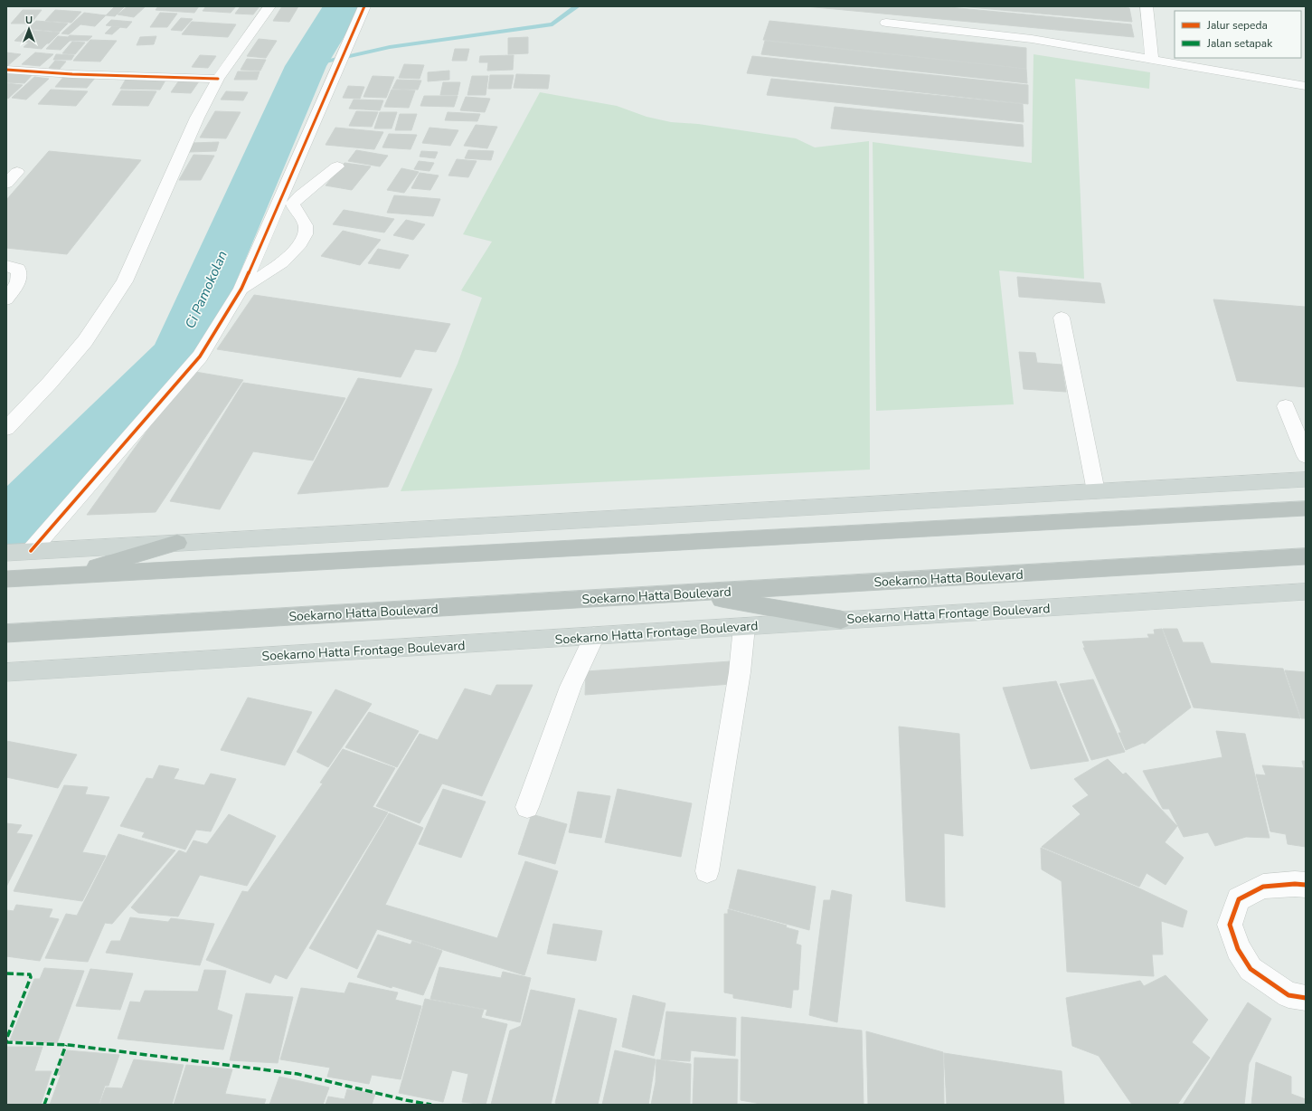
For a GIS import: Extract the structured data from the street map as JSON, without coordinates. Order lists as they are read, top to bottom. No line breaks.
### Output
{"streets":{"highway":["Soekarno Hatta Boulevard"],"main road":["Soekarno Hatta Frontage Boulevard"]},"water":["Ci Pamokolan"],"legend":["Jalur sepeda","Jalan setapak"],"north":"top"}
